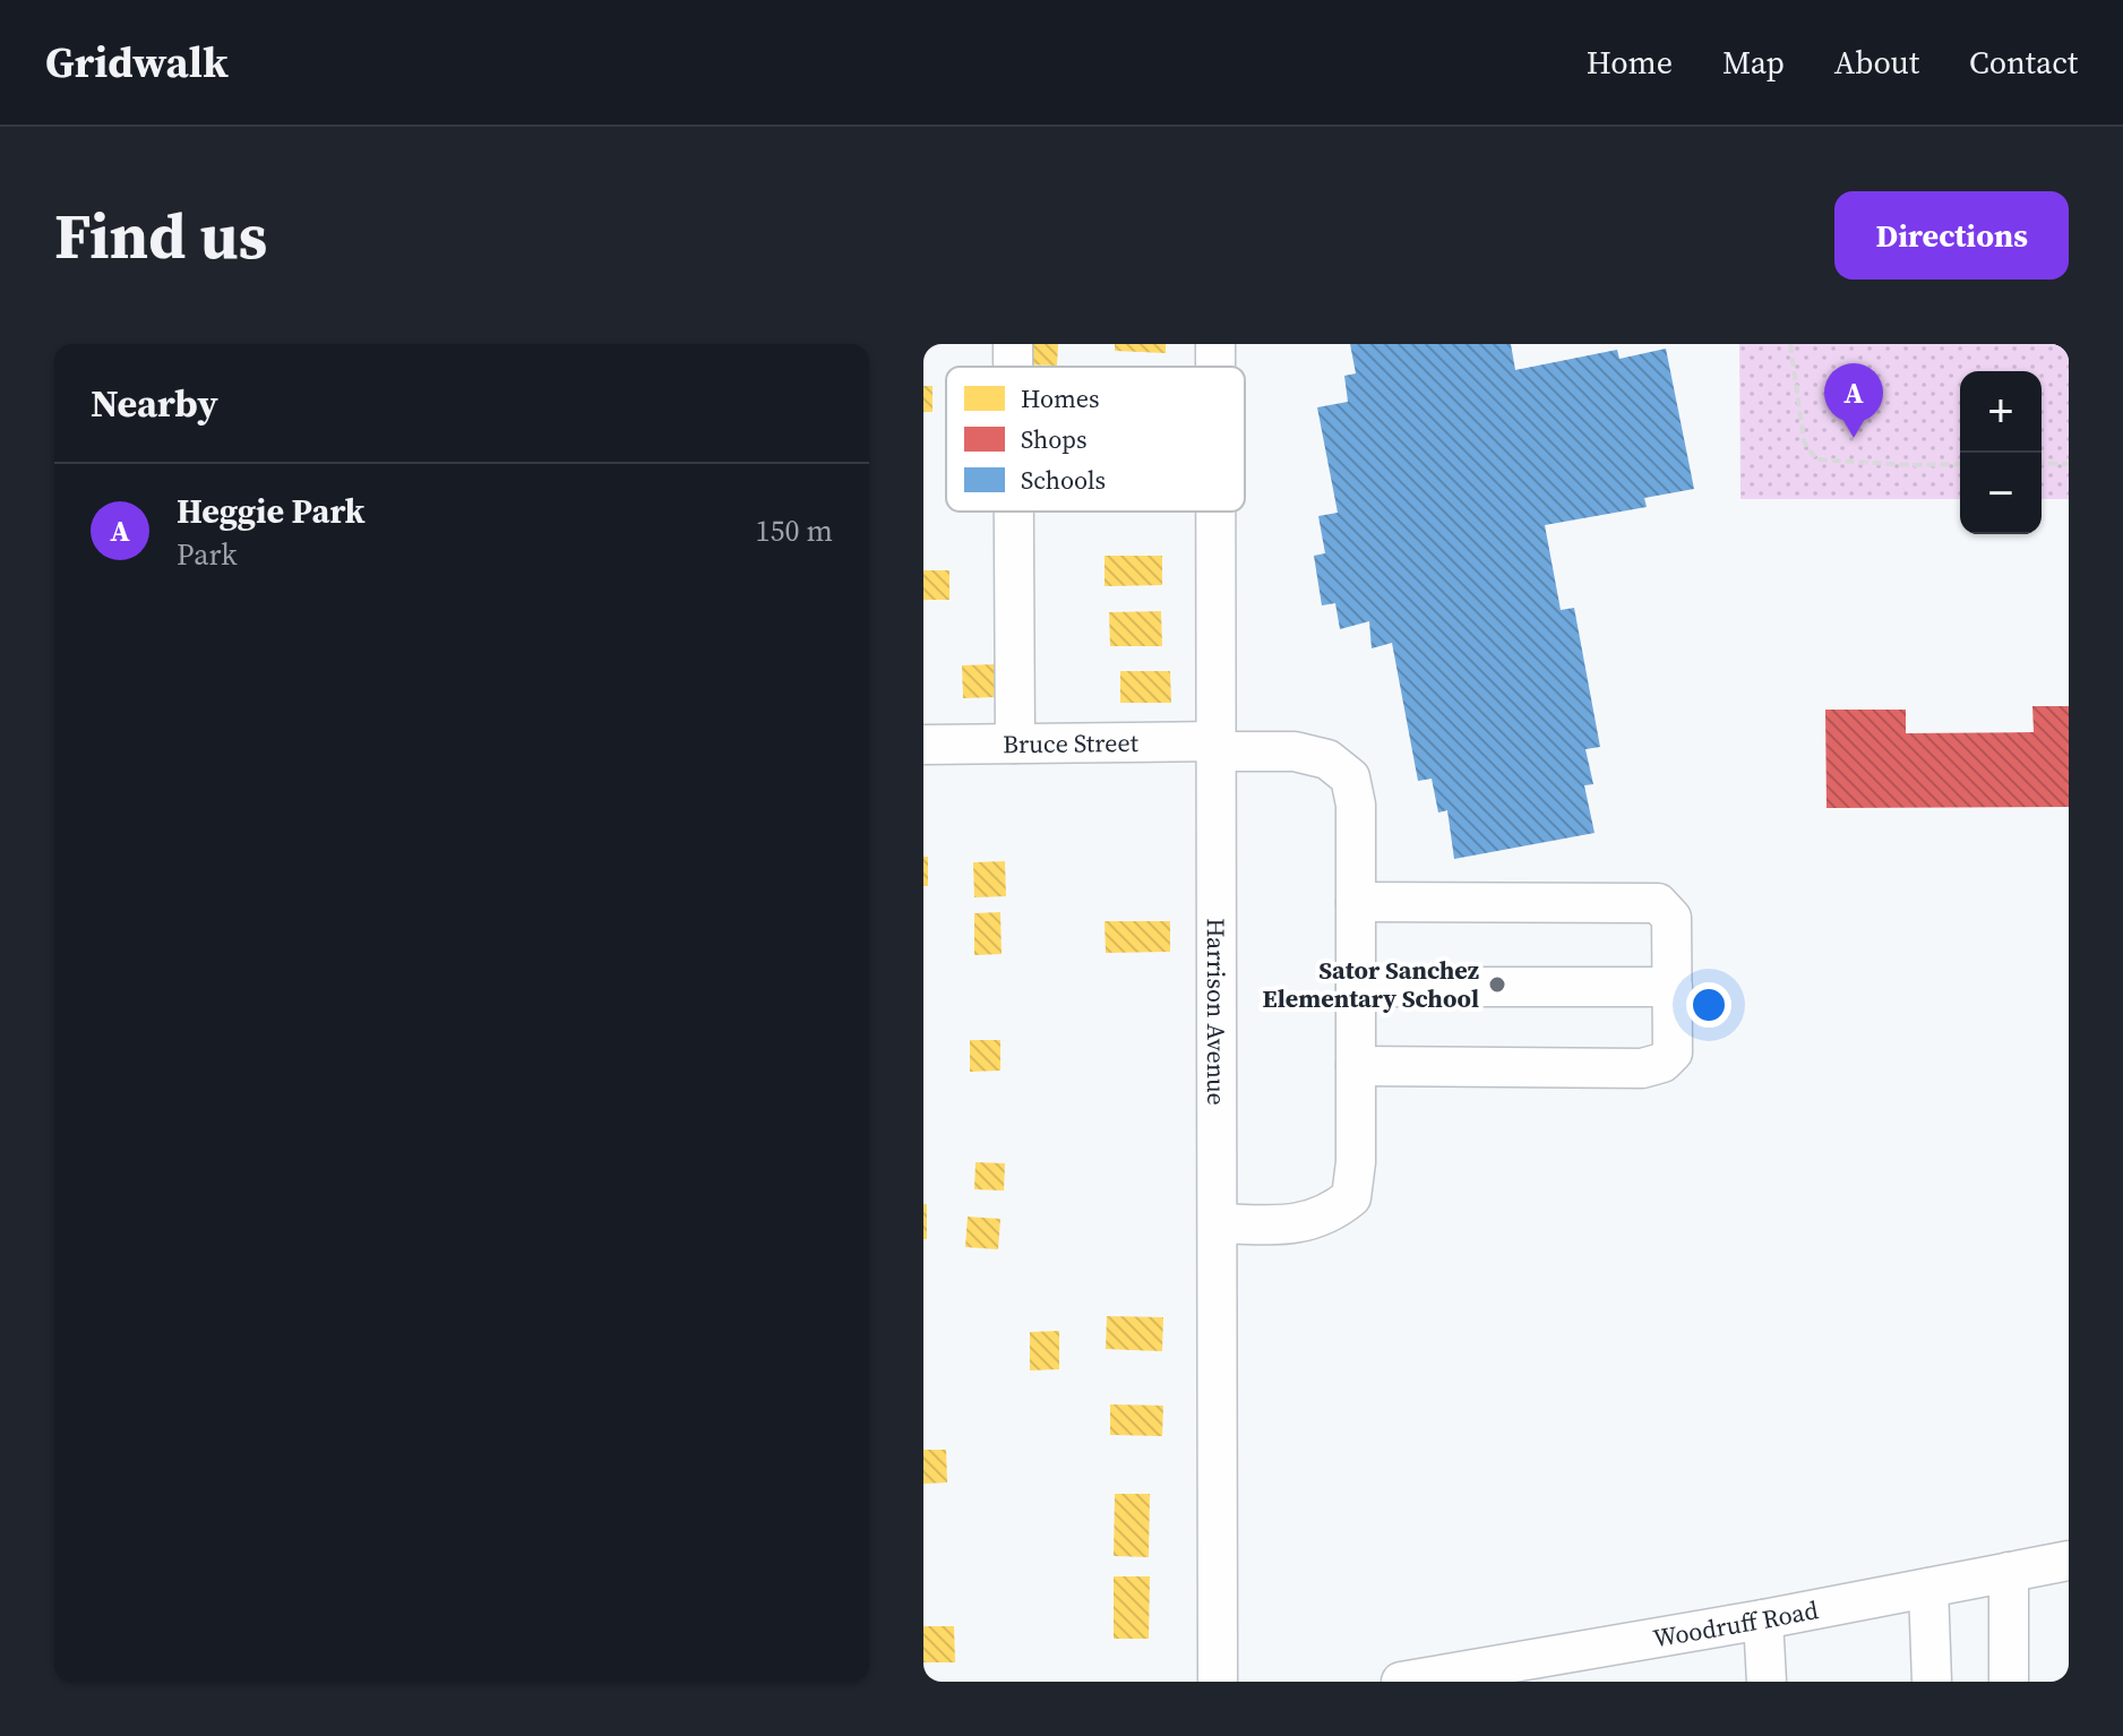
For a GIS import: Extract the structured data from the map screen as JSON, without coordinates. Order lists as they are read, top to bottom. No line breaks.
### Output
{"streets":{"street":["Bruce Street","Harrison Avenue","Woodruff Road"]},"crossings":[["Bruce Street","Harrison Avenue"]],"places":["Sator Sanchez Elementary School"],"legend":["Homes","Shops","Schools"],"page":{"header":"Gridwalk","nav":["Home","Map","About","Contact"],"buttons":"Directions","title":"Find us","heading":"Nearby","pins":"A","map_buttons":["+","−"],"list":[{"mark":"A","name":"Heggie Park","note":"Park","value":"150 m"}]}}
